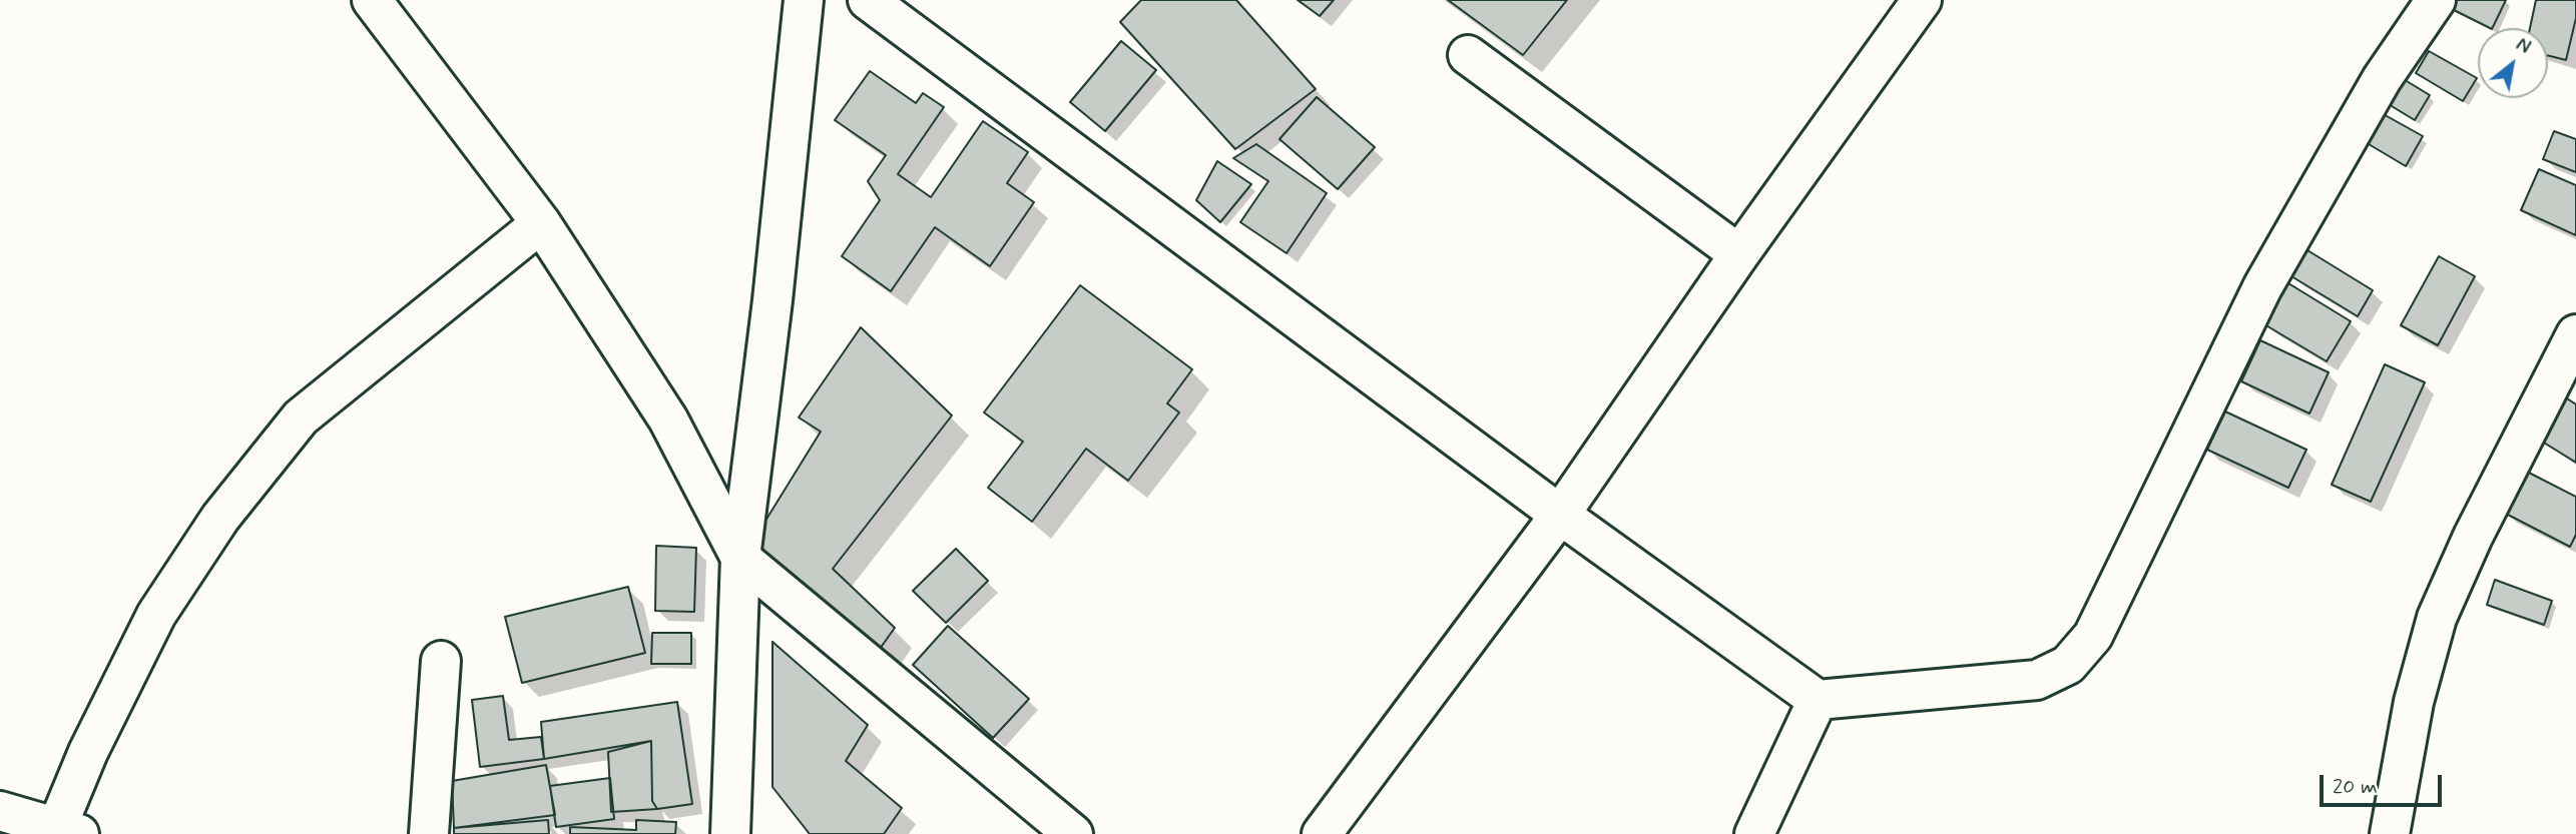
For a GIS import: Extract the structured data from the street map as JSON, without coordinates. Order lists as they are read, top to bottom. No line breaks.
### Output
{"scale_bar":"20 m","north":"top right"}
